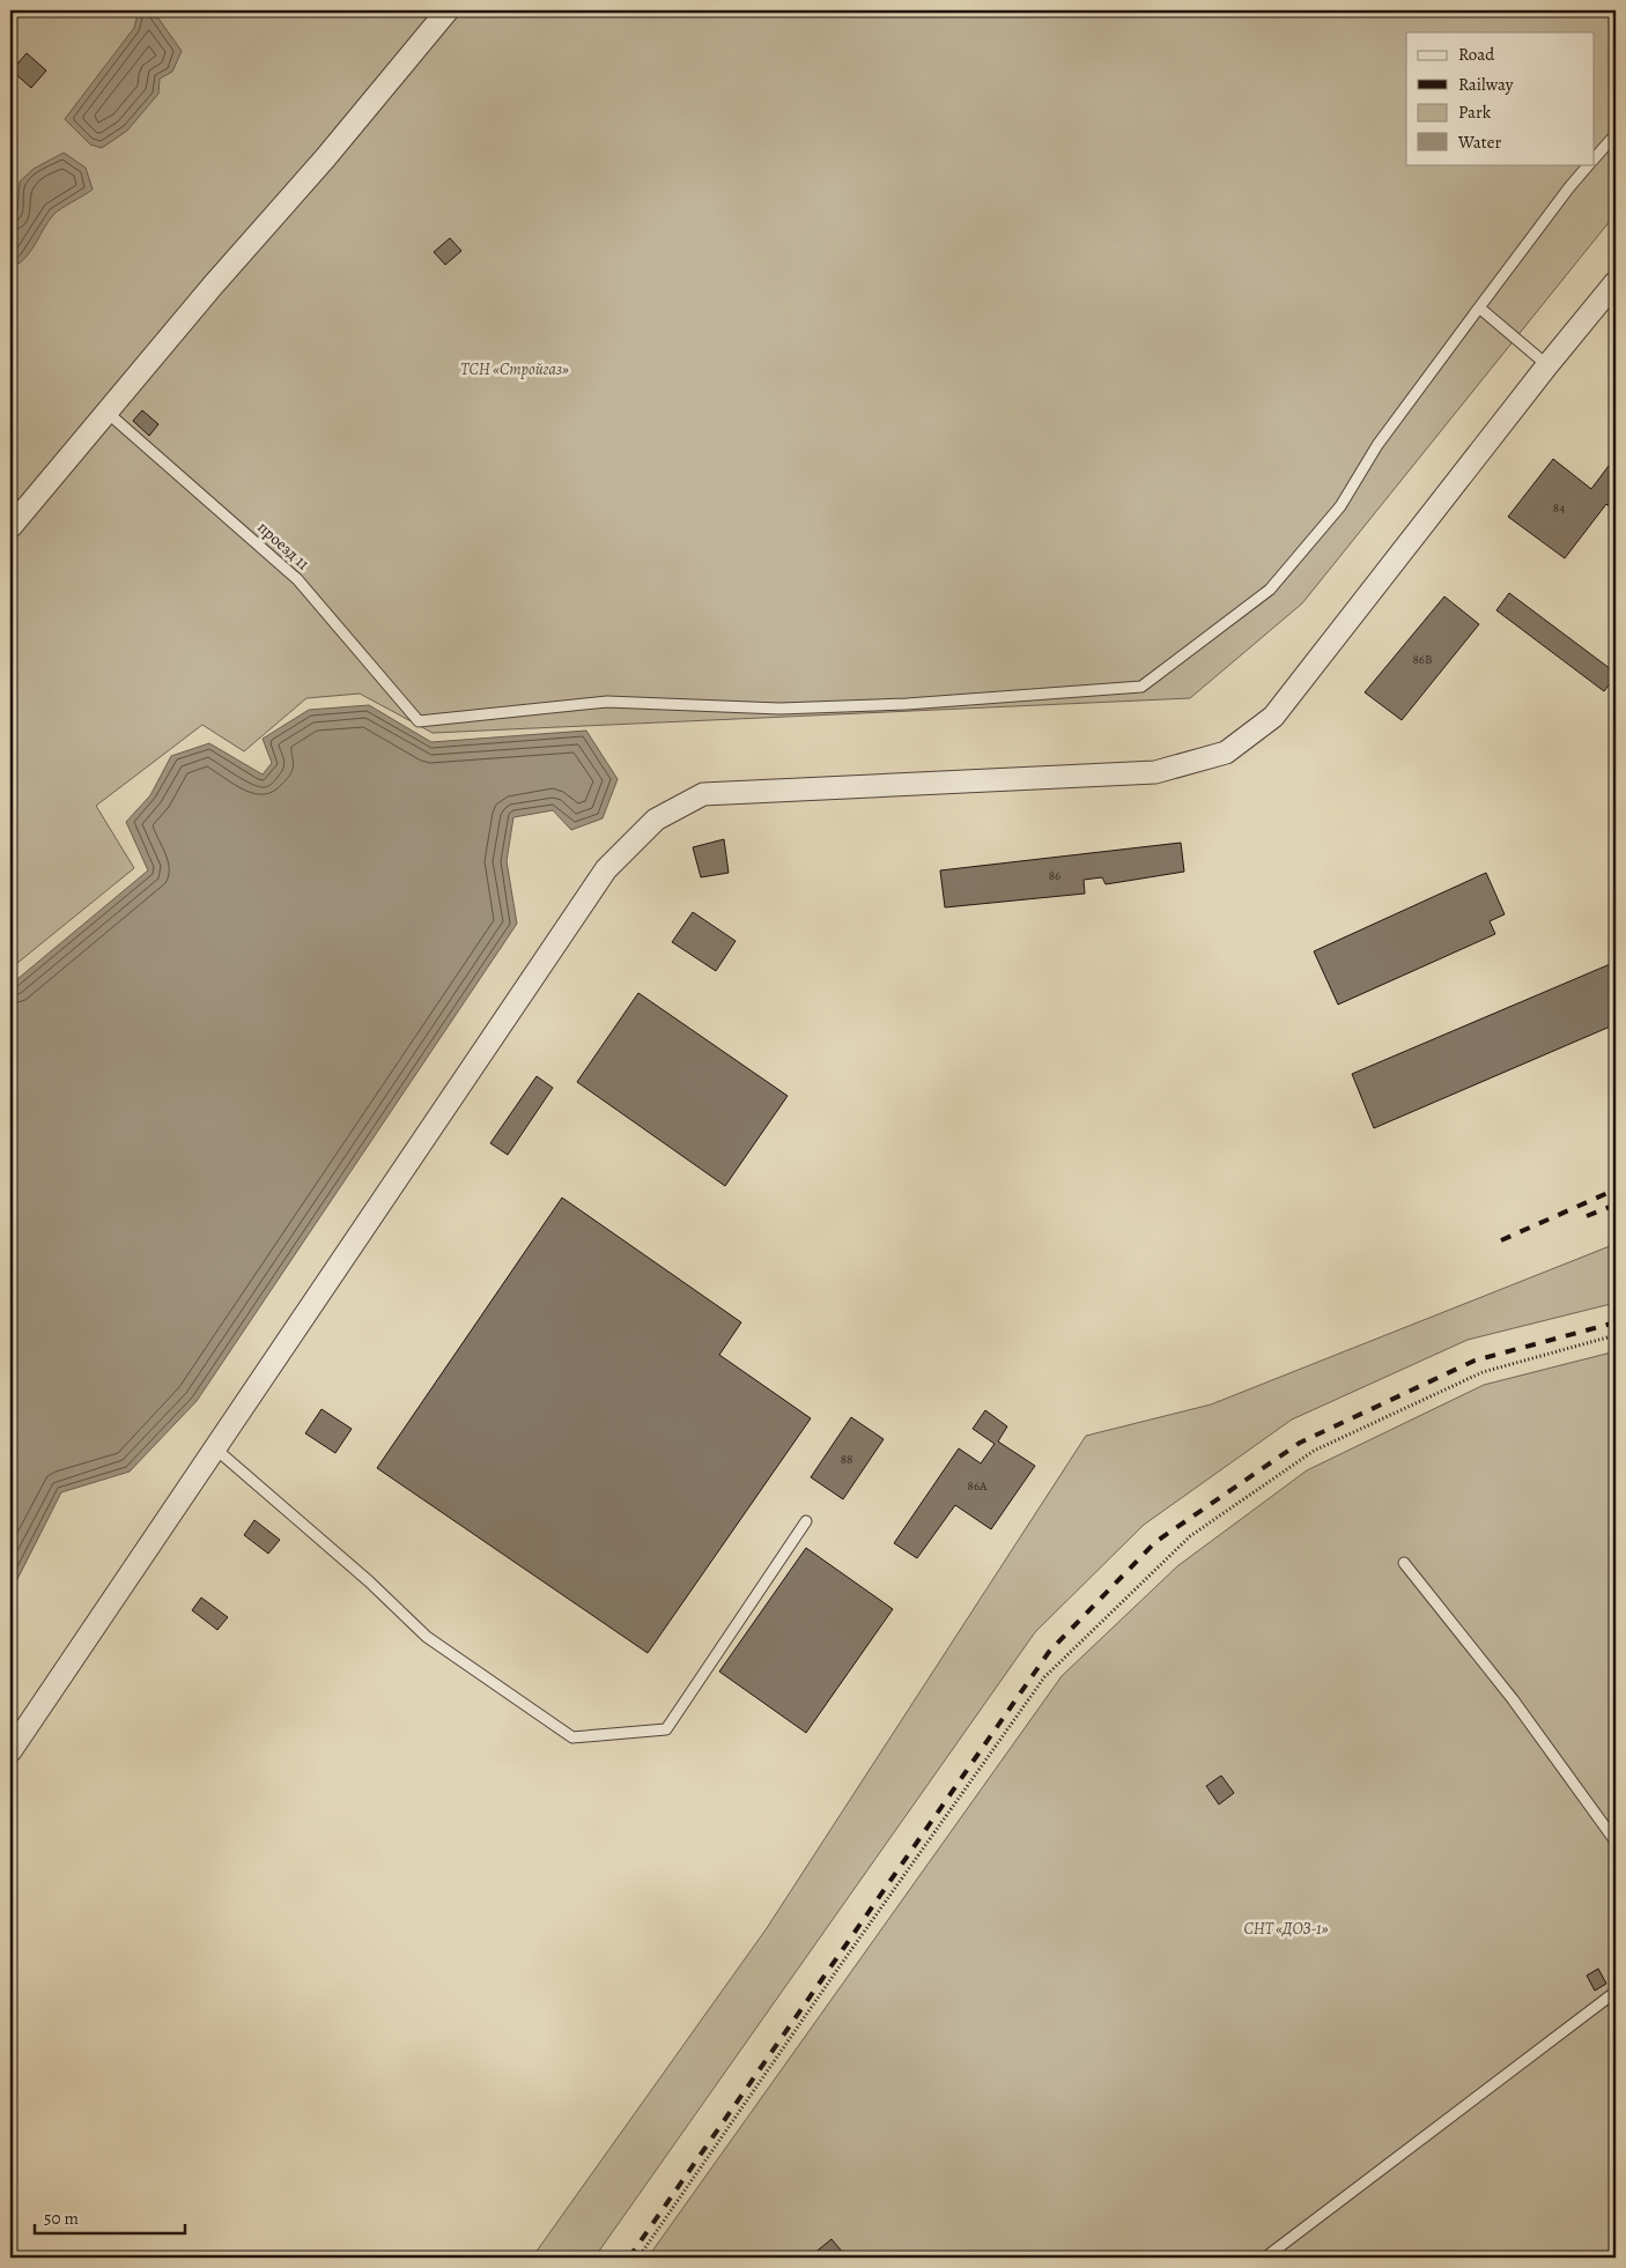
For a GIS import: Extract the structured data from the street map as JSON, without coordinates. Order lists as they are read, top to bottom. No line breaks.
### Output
{"streets":{"lane":["проезд 11"]},"parks":["ТСН «Стройгаз»","СНТ «ДОЗ-1»"],"house_numbers":["84","86В","86","88","86А"],"legend":["Road","Railway","Park","Water"],"scale_bar":"50 m"}
